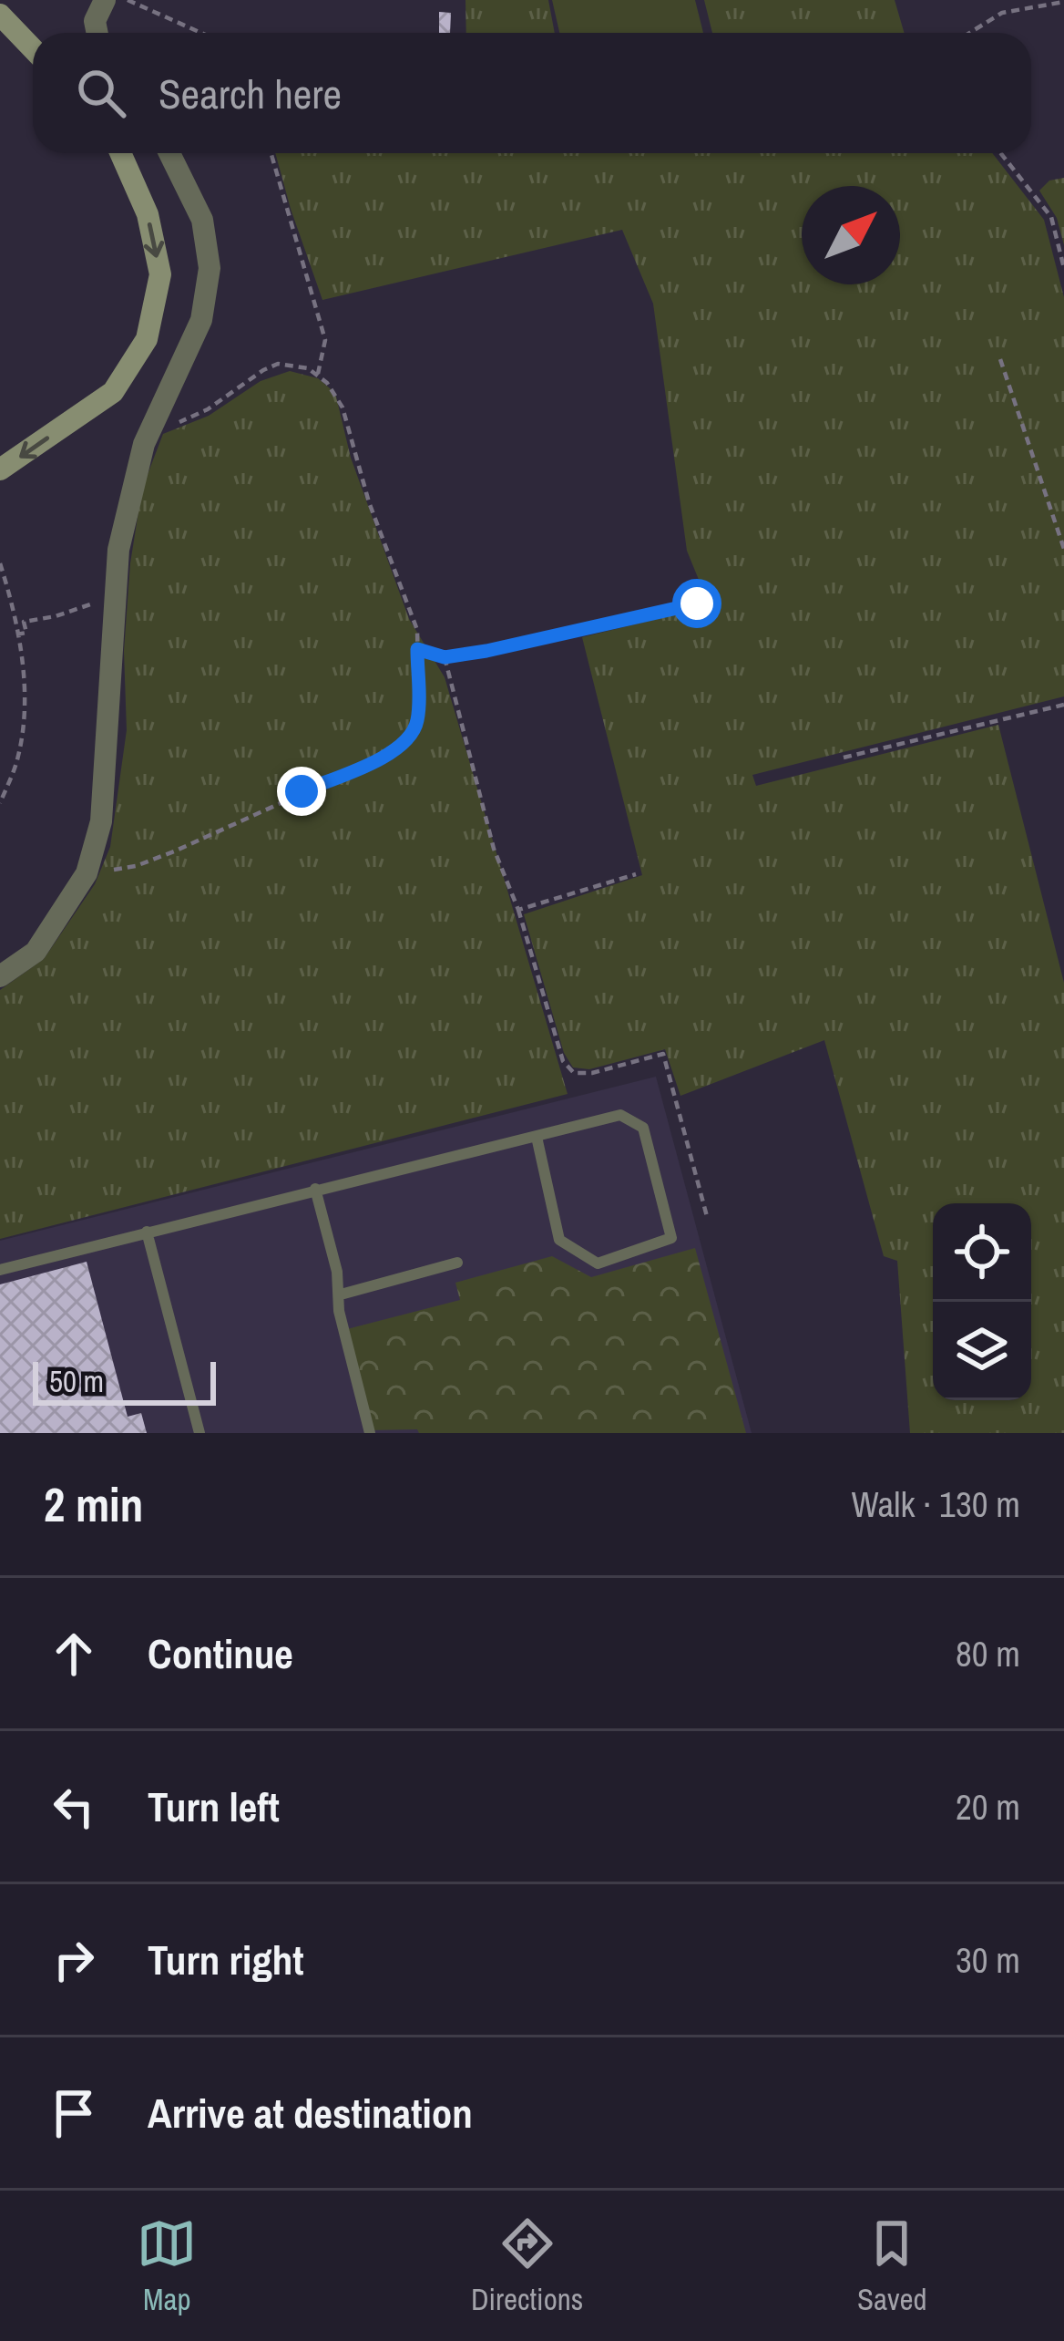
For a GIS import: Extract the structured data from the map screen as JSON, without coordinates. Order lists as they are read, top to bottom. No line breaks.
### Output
{"scale_bar":"50 m","north":"top right","page":{"search":"Search here","scale":"50 m","heading":["2 min","Walk · 130 m"],"list":[["Continue","80 m"],["Turn left","20 m"],["Turn right","30 m"],"Arrive at destination"],"nav":["Map","Directions","Saved"]}}
